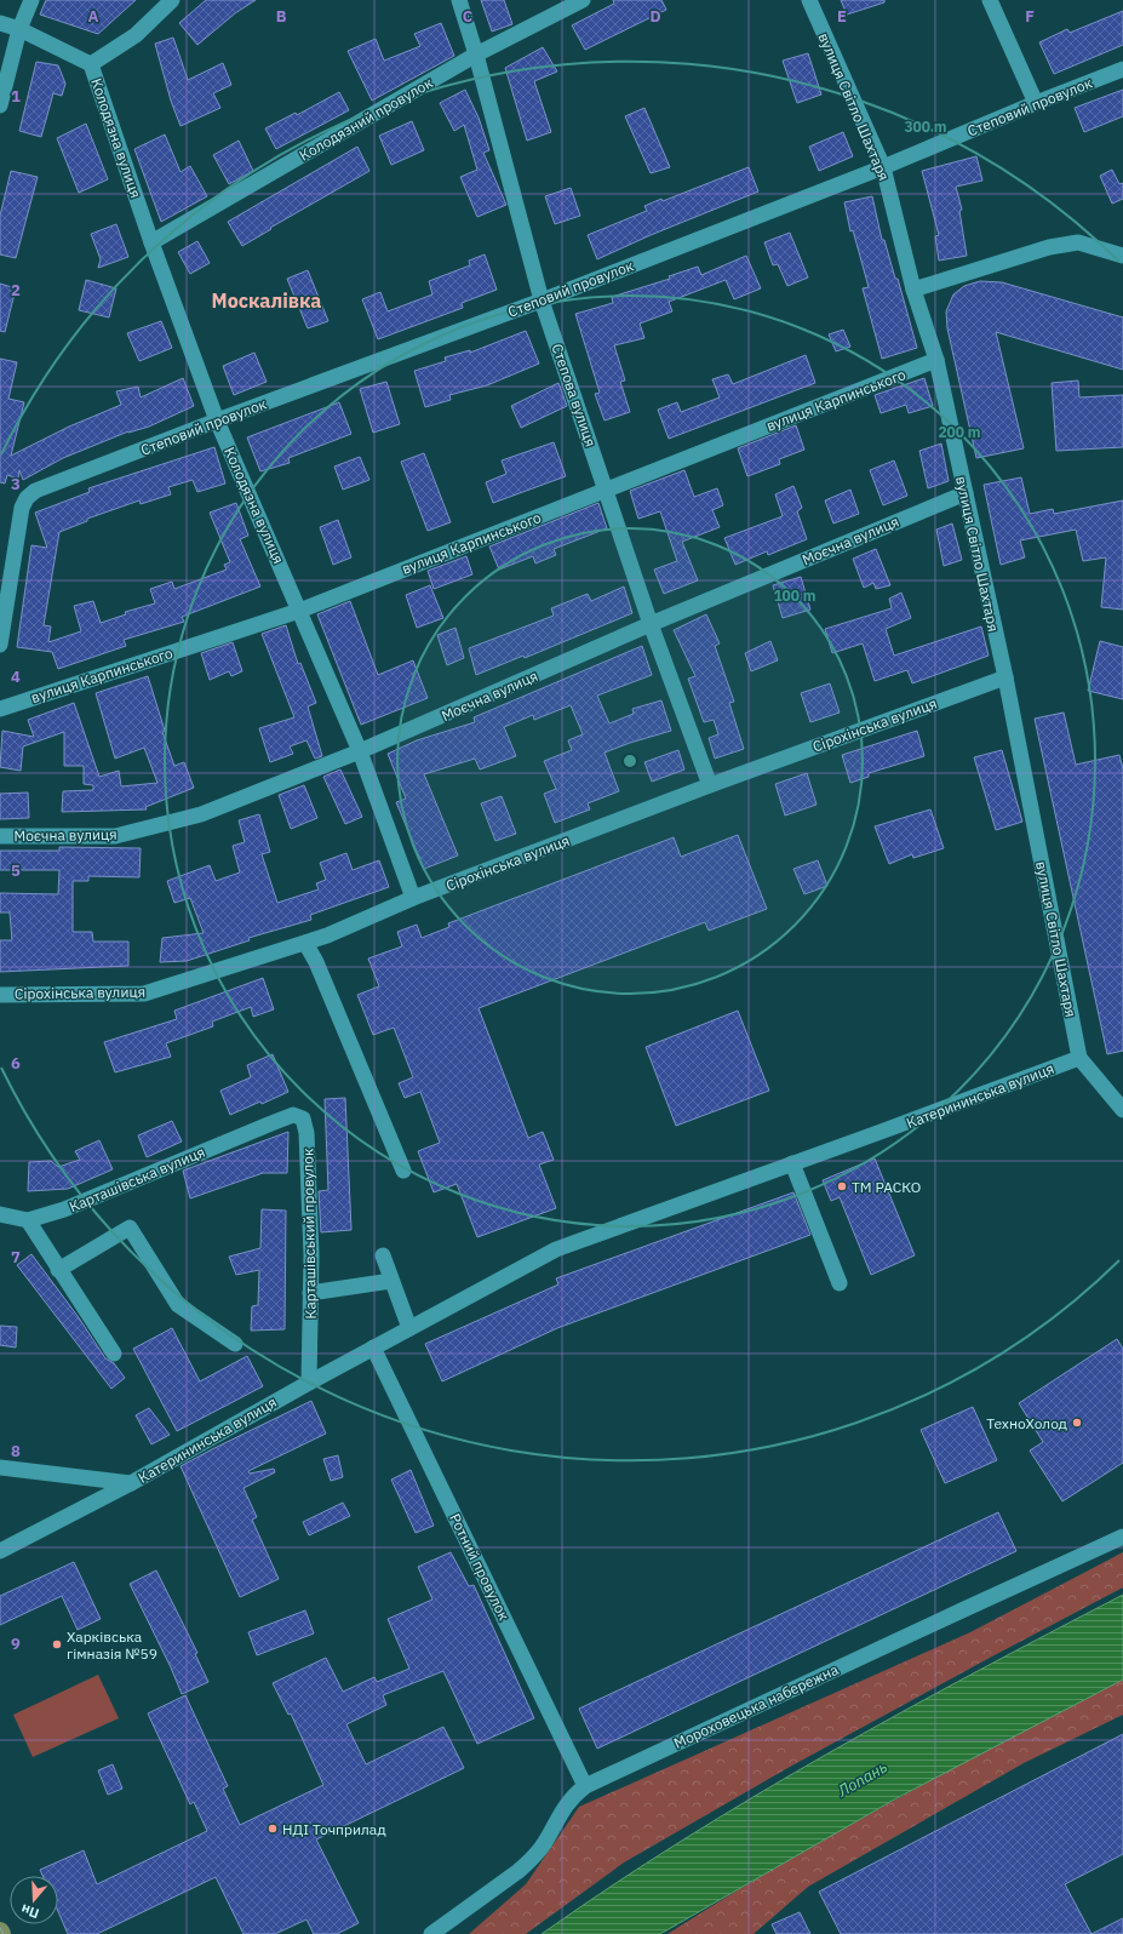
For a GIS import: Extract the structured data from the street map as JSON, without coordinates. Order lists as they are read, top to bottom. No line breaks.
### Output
{"streets":{"street":["вулиця Світло Шахтаря","Степовий провулок","Колодязний провулок","Колодязна вулиця","Степова вулиця","вулиця Карпинського","Моєчна вулиця","Сірохінська вулиця","Катерининська вулиця","Карташівська вулиця","Карташівський провулок","Ротний провулок","Мороховецька набережна"]},"crossings":[["вулиця Світло Шахтаря","Степовий провулок"],["вулиця Світло Шахтаря","вулиця Карпинського"],["вулиця Світло Шахтаря","Моєчна вулиця"],["вулиця Світло Шахтаря","Сірохінська вулиця"],["вулиця Світло Шахтаря","Катерининська вулиця"],["Степовий провулок","Колодязна вулиця"],["Степовий провулок","Степова вулиця"],["Колодязний провулок","Колодязна вулиця"],["Колодязний провулок","Степова вулиця"],["Колодязна вулиця","вулиця Карпинського"],["Колодязна вулиця","Моєчна вулиця"],["Колодязна вулиця","Сірохінська вулиця"],["Степова вулиця","вулиця Карпинського"],["Степова вулиця","Моєчна вулиця"],["Степова вулиця","Сірохінська вулиця"],["Катерининська вулиця","Карташівський провулок"],["Катерининська вулиця","Ротний провулок"],["Карташівська вулиця","Карташівський провулок"],["Ротний провулок","Мороховецька набережна"]],"districts":["Москалівка"],"water":["Лопань"],"places":["ТМ РАСКО","ТехноХолод","Харківська гімназія №59","НДІ Точприлад"],"north":"bottom","grid":{"columns":["A","B","C","D","E","F"],"rows":["1","2","3","4","5","6","7","8","9"]},"rings":["300 m","200 m","100 m"]}
